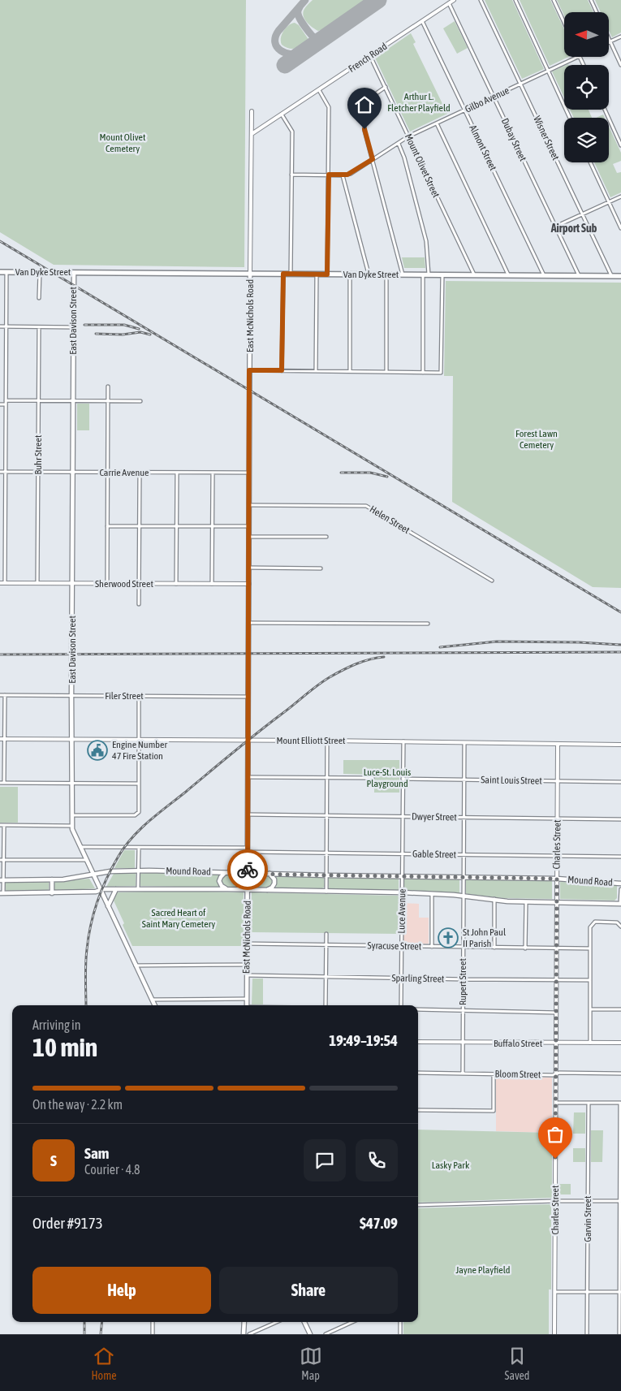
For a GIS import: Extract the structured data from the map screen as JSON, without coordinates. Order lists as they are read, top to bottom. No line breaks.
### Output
{"streets":{"main road":["Van Dyke Street","East McNichols Road","East Davison Street","Mound Road"],"street":["French Road","Gilbo Avenue","Wisner Street","Dubay Street","Almont Street","Mount Olivet Street","Buhr Street","Carrie Avenue","Helen Street","Sherwood Street","Filer Street","Mount Elliott Street","Saint Louis Street","Dwyer Street","Charles Street","Gable Street","Luce Avenue","Syracuse Street","Sparling Street","Rupert Street","Buffalo Street","Bloom Street","Garvin Street"]},"crossings":[["French Road","Dubay Street"],["French Road","Mount Olivet Street"],["French Road","East McNichols Road"],["Gilbo Avenue","Wisner Street"],["Gilbo Avenue","Dubay Street"],["Gilbo Avenue","Almont Street"],["Gilbo Avenue","Mount Olivet Street"],["Wisner Street","Van Dyke Street"],["Dubay Street","Van Dyke Street"],["Almont Street","Van Dyke Street"],["Mount Olivet Street","Van Dyke Street"],["Van Dyke Street","East McNichols Road"],["Van Dyke Street","East Davison Street"],["East McNichols Road","Carrie Avenue"],["East McNichols Road","Helen Street"],["East McNichols Road","Sherwood Street"],["East McNichols Road","Filer Street"],["East McNichols Road","Mount Elliott Street"],["East McNichols Road","Dwyer Street"],["East McNichols Road","Gable Street"],["East McNichols Road","Mound Road"],["East McNichols Road","Syracuse Street"],["East McNichols Road","Sparling Street"],["East Davison Street","Carrie Avenue"],["East Davison Street","Sherwood Street"],["East Davison Street","Filer Street"],["East Davison Street","Mount Elliott Street"],["East Davison Street","Gable Street"],["East Davison Street","Mound Road"],["Buhr Street","Carrie Avenue"],["Buhr Street","Sherwood Street"],["Mount Elliott Street","Charles Street"],["Mount Elliott Street","Luce Avenue"],["Mount Elliott Street","Rupert Street"],["Saint Louis Street","Charles Street"],["Saint Louis Street","Luce Avenue"],["Saint Louis Street","Rupert Street"],["Dwyer Street","Charles Street"],["Dwyer Street","Luce Avenue"],["Dwyer Street","Rupert Street"],["Charles Street","Gable Street"],["Charles Street","Mound Road"],["Charles Street","Syracuse Street"],["Charles Street","Sparling Street"],["Charles Street","Buffalo Street"],["Charles Street","Bloom Street"],["Gable Street","Luce Avenue"],["Gable Street","Rupert Street"],["Mound Road","Luce Avenue"],["Mound Road","Rupert Street"],["Luce Avenue","Syracuse Street"],["Luce Avenue","Sparling Street"],["Syracuse Street","Rupert Street"],["Sparling Street","Rupert Street"],["Rupert Street","Buffalo Street"],["Rupert Street","Bloom Street"]],"districts":["Airport Sub"],"parks":["Arthur L. Fletcher Playfield","Mount Olivet Cemetery","Forest Lawn Cemetery","Luce-St. Louis Playground","Sacred Heart of Saint Mary Cemetery","Lasky Park","Jayne Playfield"],"places":{"public building":["Engine Number 47 Fire Station"],"church":["St John Paul II Parish"]},"north":"left","page":{"heading":["10 min","Arriving in","19:49–19:54"],"panel":["Sam","Courier · 4.8","Order #9173","$47.09"],"bar":"On the way · 2.2 km","round":"S","buttons":["Help","Share"],"tabs":["Home","Map","Saved"]}}
